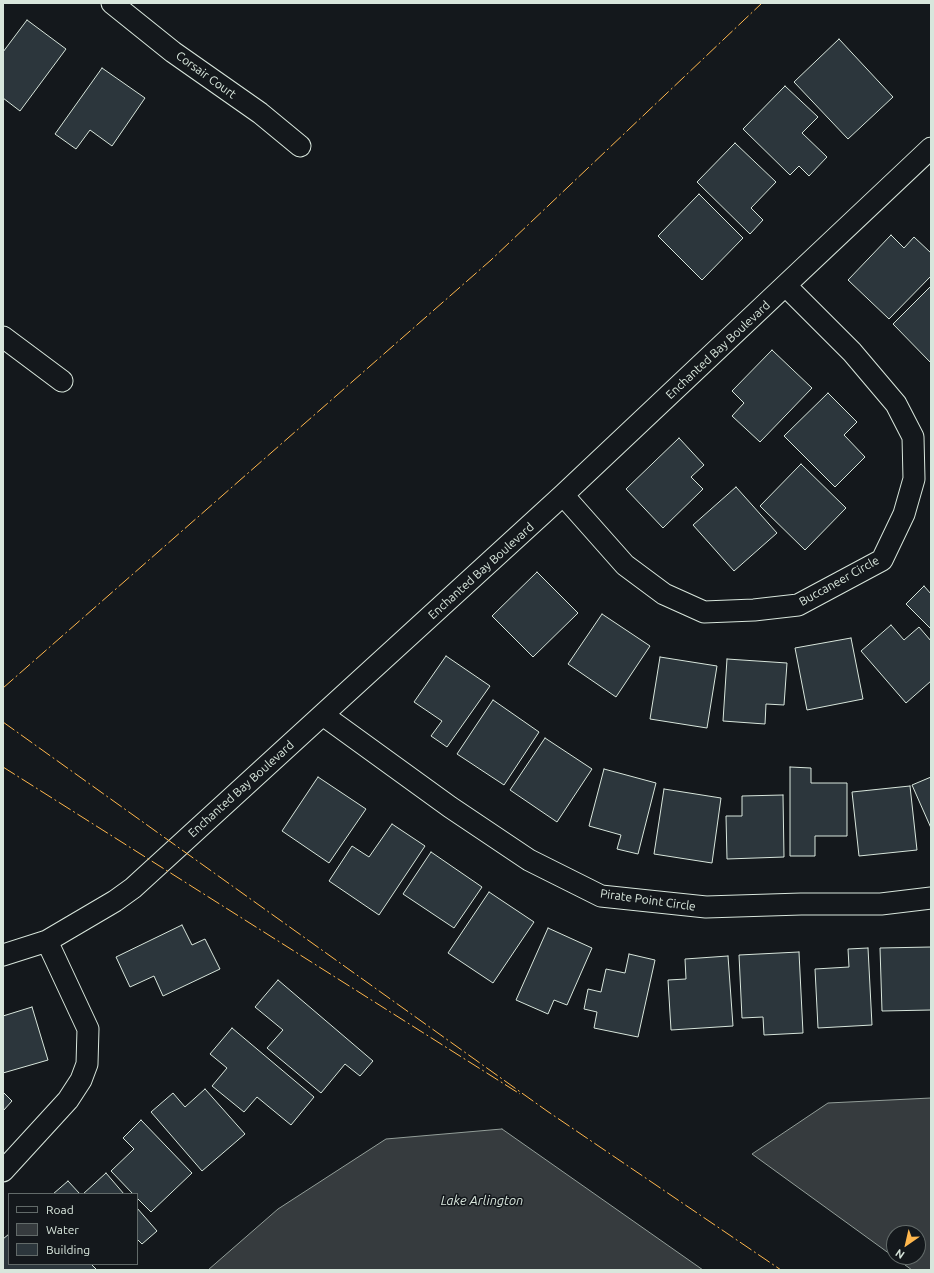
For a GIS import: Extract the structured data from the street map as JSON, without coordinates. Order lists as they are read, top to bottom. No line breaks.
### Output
{"streets":{"street":["Corsair Court","Enchanted Bay Boulevard","Buccaneer Circle","Pirate Point Circle"]},"crossings":[["Enchanted Bay Boulevard","Buccaneer Circle"],["Enchanted Bay Boulevard","Pirate Point Circle"]],"water":["Lake Arlington"],"legend":["Road","Water","Building"],"north":"bottom left"}
